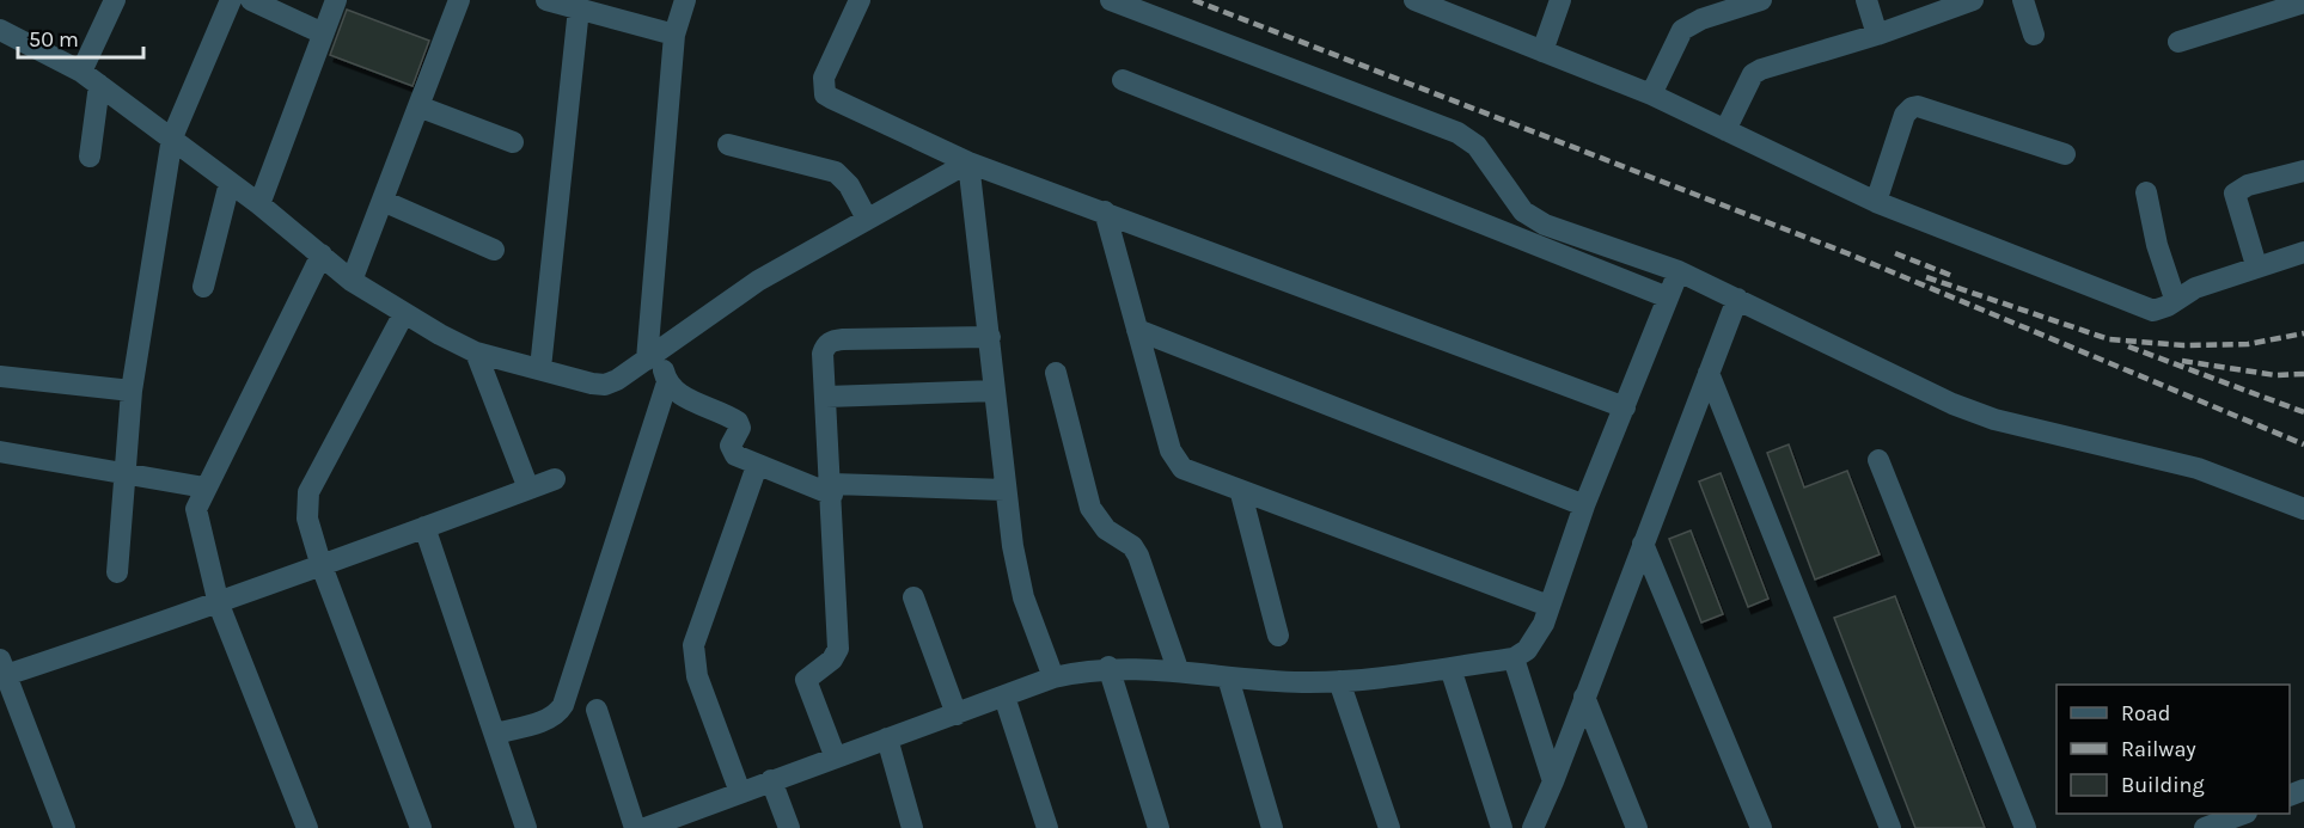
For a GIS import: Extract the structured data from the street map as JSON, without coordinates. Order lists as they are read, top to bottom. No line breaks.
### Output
{"legend":["Road","Railway","Building"],"scale_bar":"50 m"}
